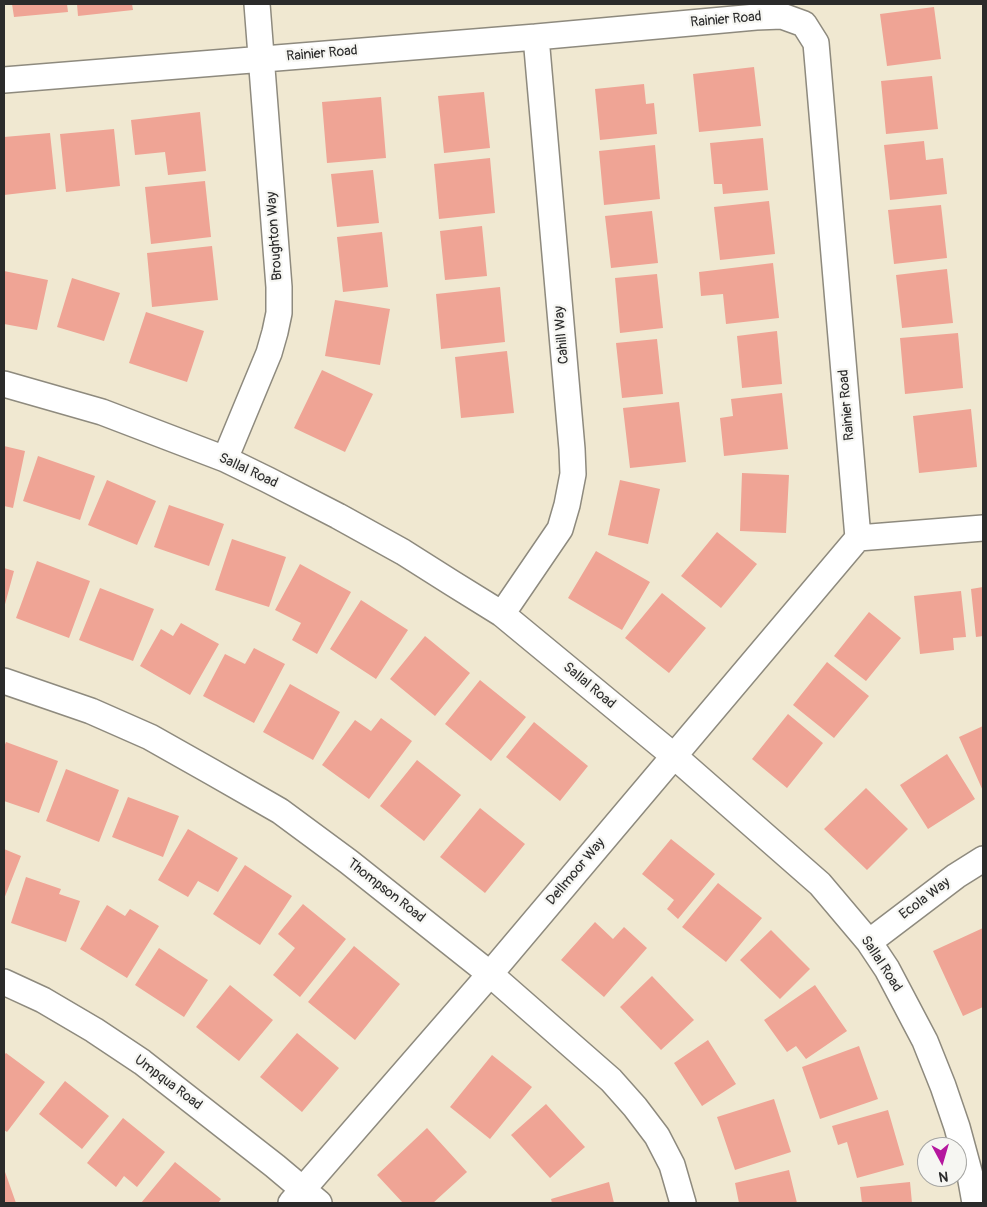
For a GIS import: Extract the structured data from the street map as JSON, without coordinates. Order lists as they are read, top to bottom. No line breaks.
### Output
{"streets":{"street":["Rainier Road","Broughton Way","Cahill Way","Sallal Road","Dellmoor Way","Thompson Road","Ecola Way","Umpqua Road"]},"crossings":[["Rainier Road","Broughton Way"],["Rainier Road","Cahill Way"],["Rainier Road","Dellmoor Way"],["Broughton Way","Sallal Road"],["Cahill Way","Sallal Road"],["Sallal Road","Dellmoor Way"],["Sallal Road","Ecola Way"],["Dellmoor Way","Thompson Road"],["Dellmoor Way","Umpqua Road"]],"north":"bottom"}
